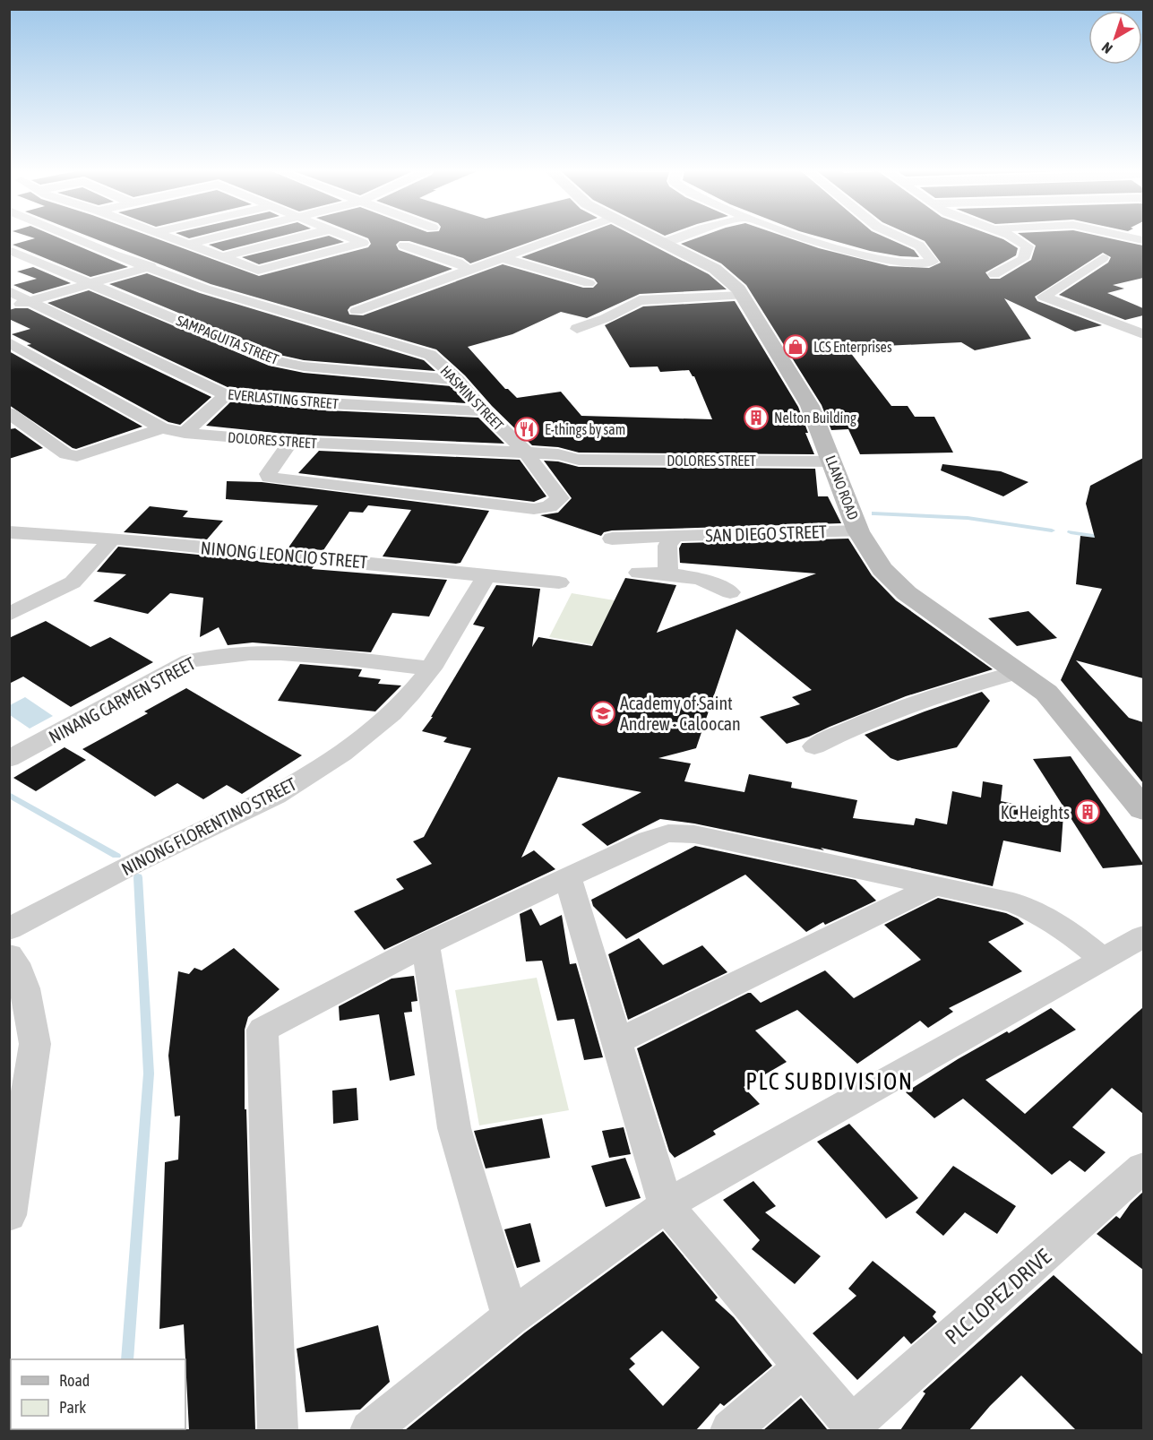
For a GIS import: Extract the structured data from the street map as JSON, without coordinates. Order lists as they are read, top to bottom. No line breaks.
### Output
{"streets":{"main road":["LLANO ROAD"],"street":["SAMPAGUITA STREET","HASMIN STREET","EVERLASTING STREET","DOLORES STREET","SAN DIEGO STREET","NINONG LEONCIO STREET","NINANG CARMEN STREET","NINONG FLORENTINO STREET","PLC LOPEZ DRIVE"]},"crossings":[["SAMPAGUITA STREET","HASMIN STREET"],["HASMIN STREET","EVERLASTING STREET"],["HASMIN STREET","DOLORES STREET"],["DOLORES STREET","LLANO ROAD"],["LLANO ROAD","SAN DIEGO STREET"],["NINONG LEONCIO STREET","NINONG FLORENTINO STREET"],["NINANG CARMEN STREET","NINONG FLORENTINO STREET"]],"districts":["PLC SUBDIVISION"],"places":{"shop":["LCS Enterprises"],"building":["Nelton Building","KC Heights"],"restaurant":["E-things by sam"],"school or university":["Academy of Saint Andrew - Caloocan"]},"legend":["Road","Park"],"north":"bottom left"}
